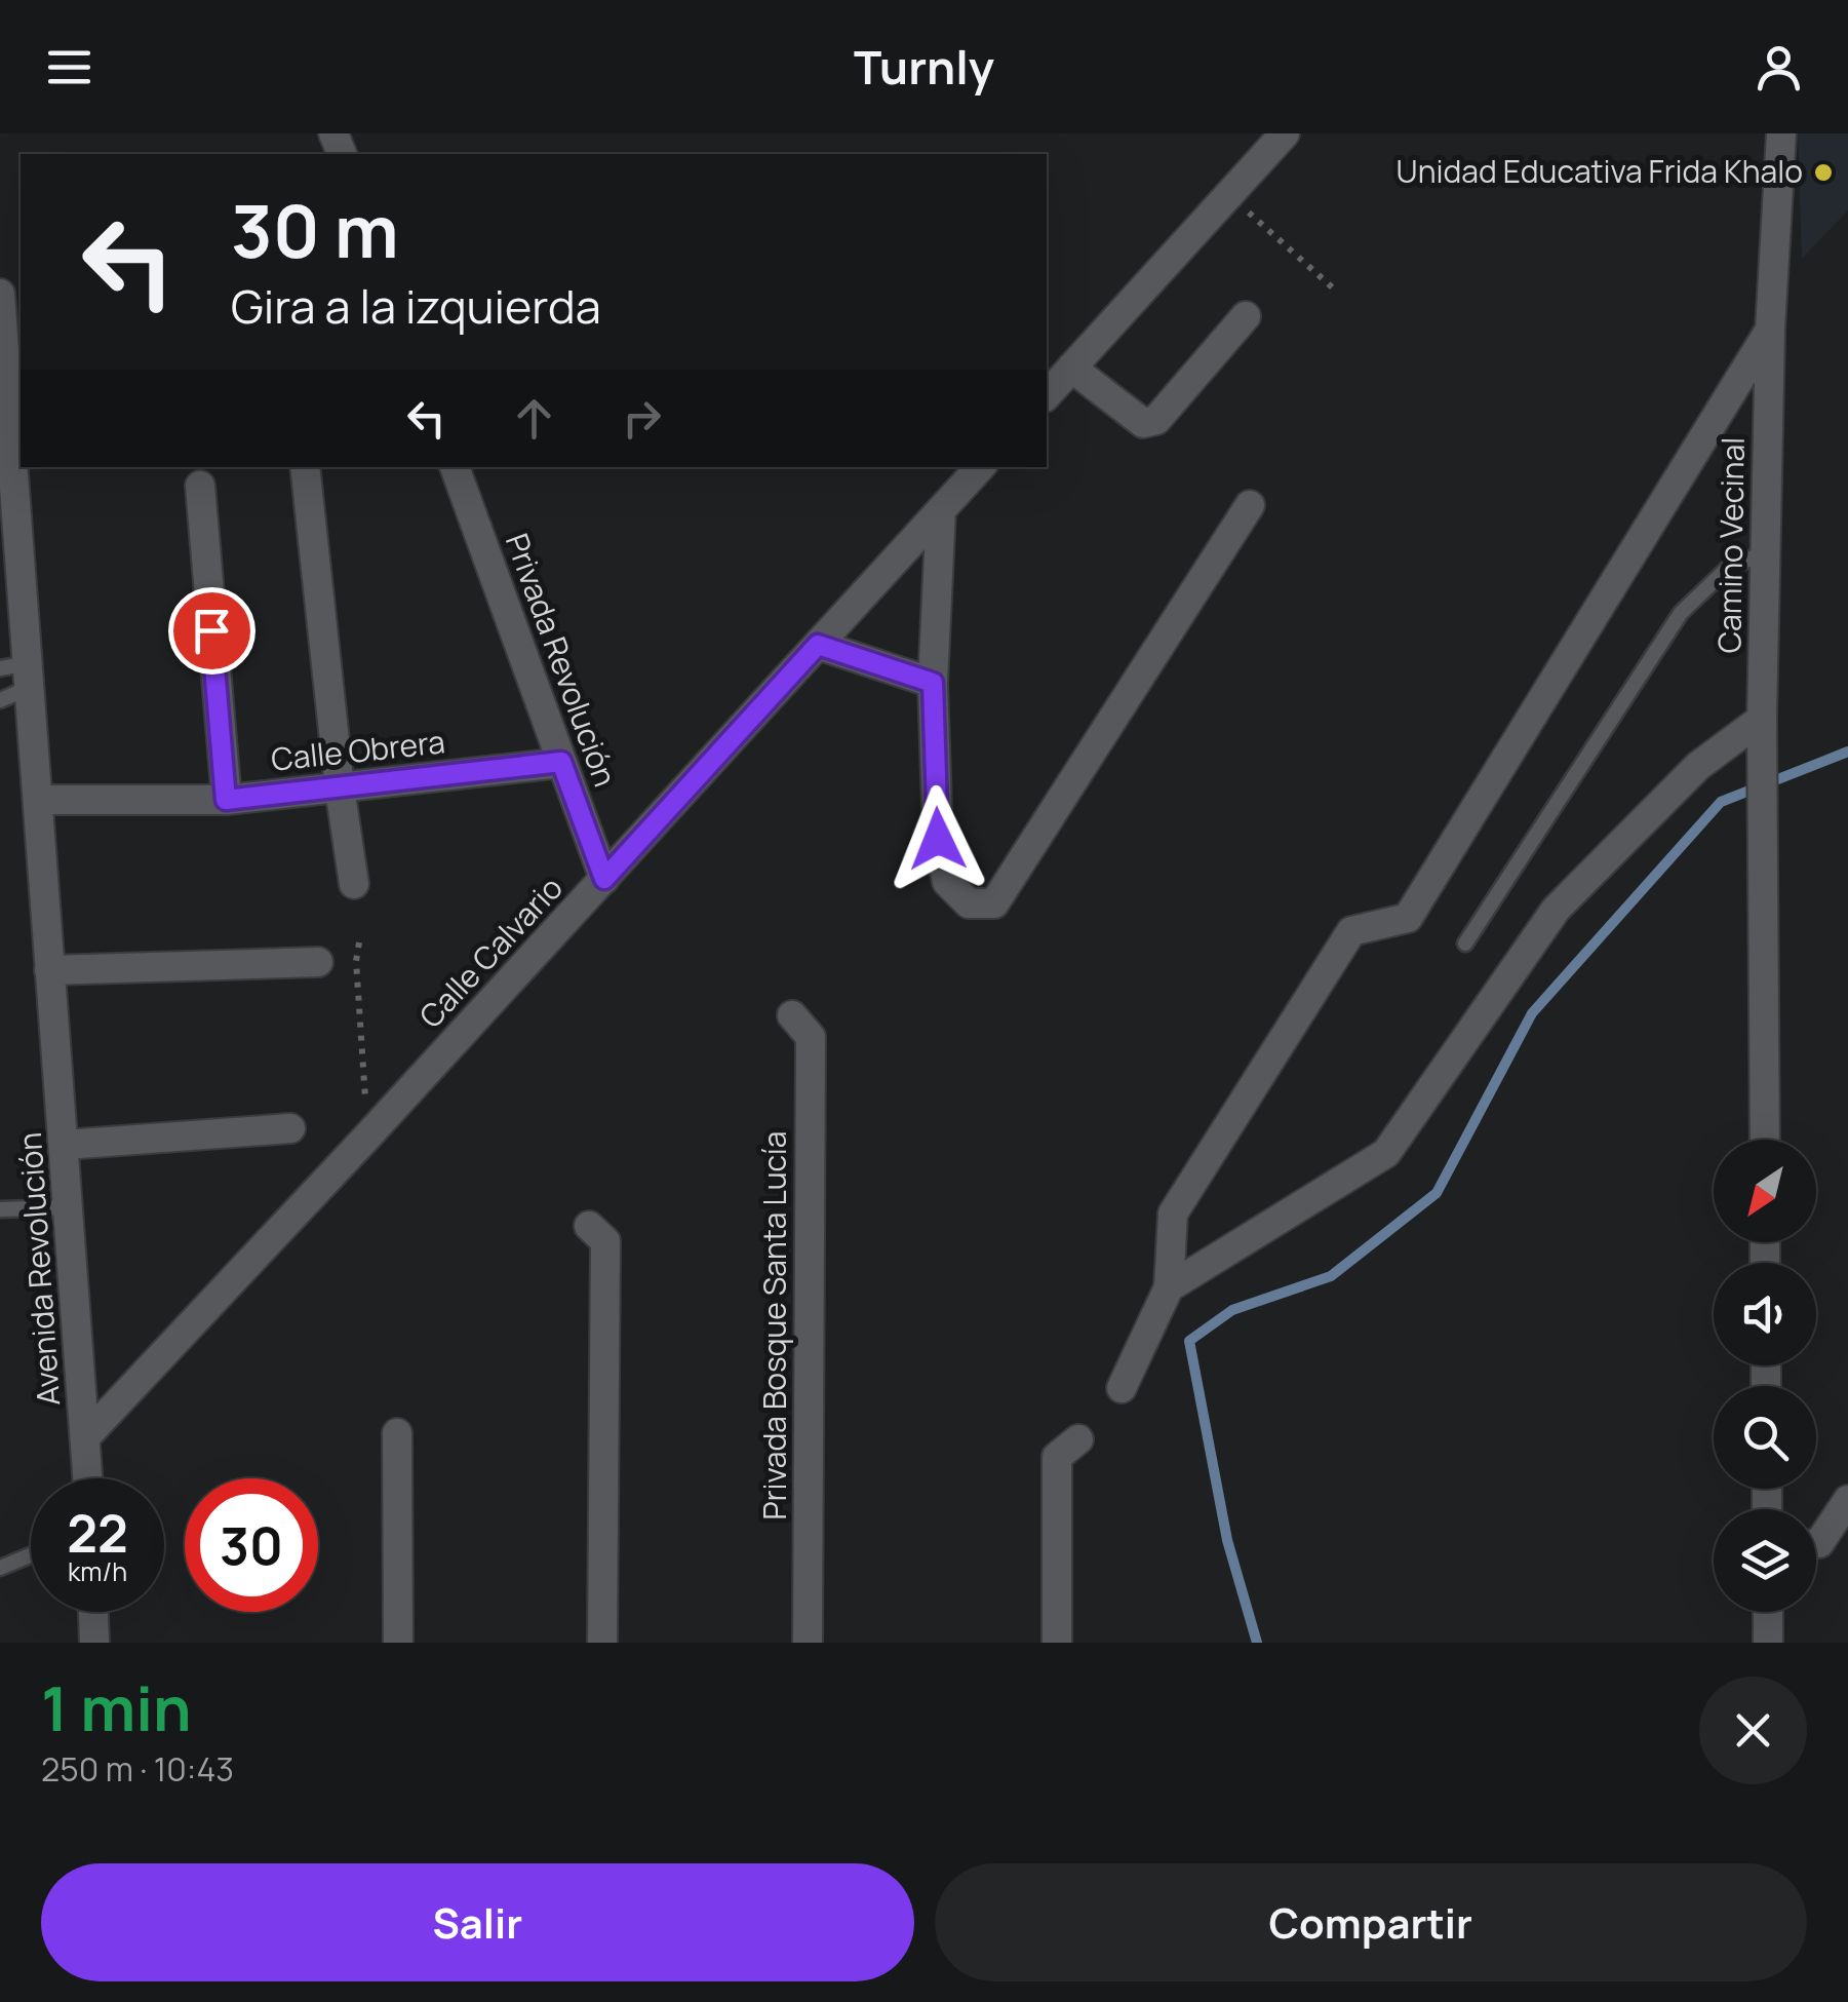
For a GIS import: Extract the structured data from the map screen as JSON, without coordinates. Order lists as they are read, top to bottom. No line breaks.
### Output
{"streets":{"street":["Camino Vecinal","Privada Revolución","Calle Obrera","Calle Calvario","Avenida Revolución","Privada Bosque Santa Lucía"]},"crossings":[["Privada Revolución","Calle Obrera"],["Privada Revolución","Calle Calvario"],["Calle Obrera","Avenida Revolución"],["Calle Calvario","Avenida Revolución"]],"places":["Unidad Educativa Frida Khalo"],"north":"bottom left","page":{"header":"Turnly","turn":["30 m","Gira a la izquierda"],"speed":"22 km/h","limit":"30","heading":["1 min","250 m · 10:43"],"buttons":["Salir","Compartir"]}}
